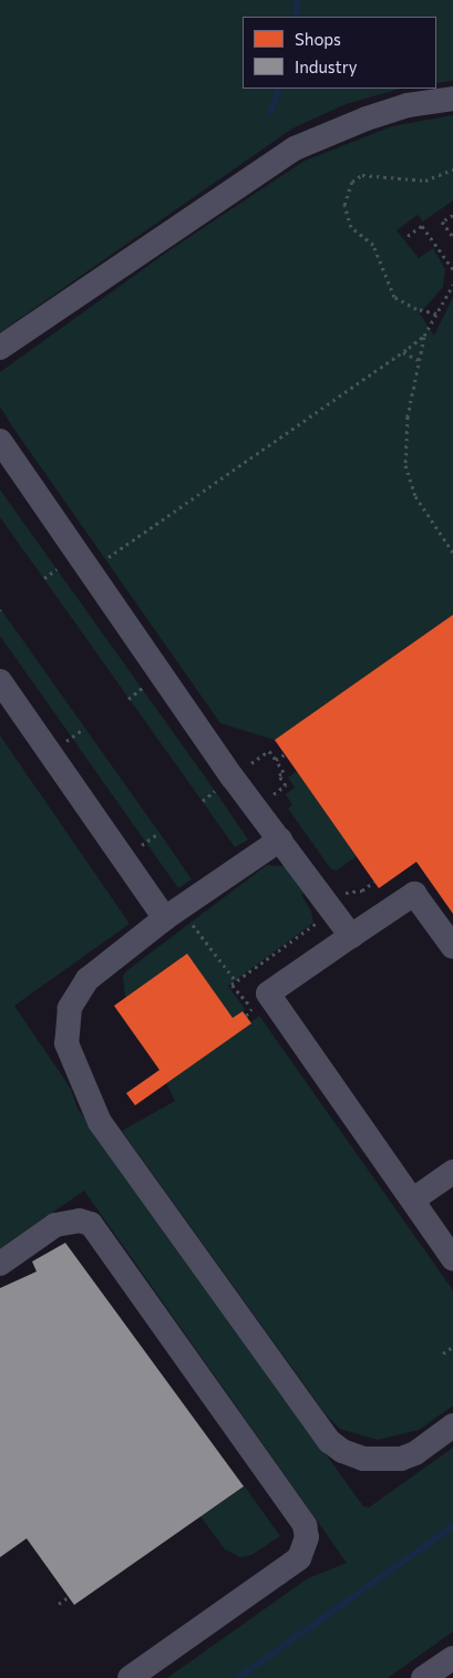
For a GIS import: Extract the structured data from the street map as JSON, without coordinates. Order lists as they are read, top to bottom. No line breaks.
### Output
{"legend":["Shops","Industry"]}
